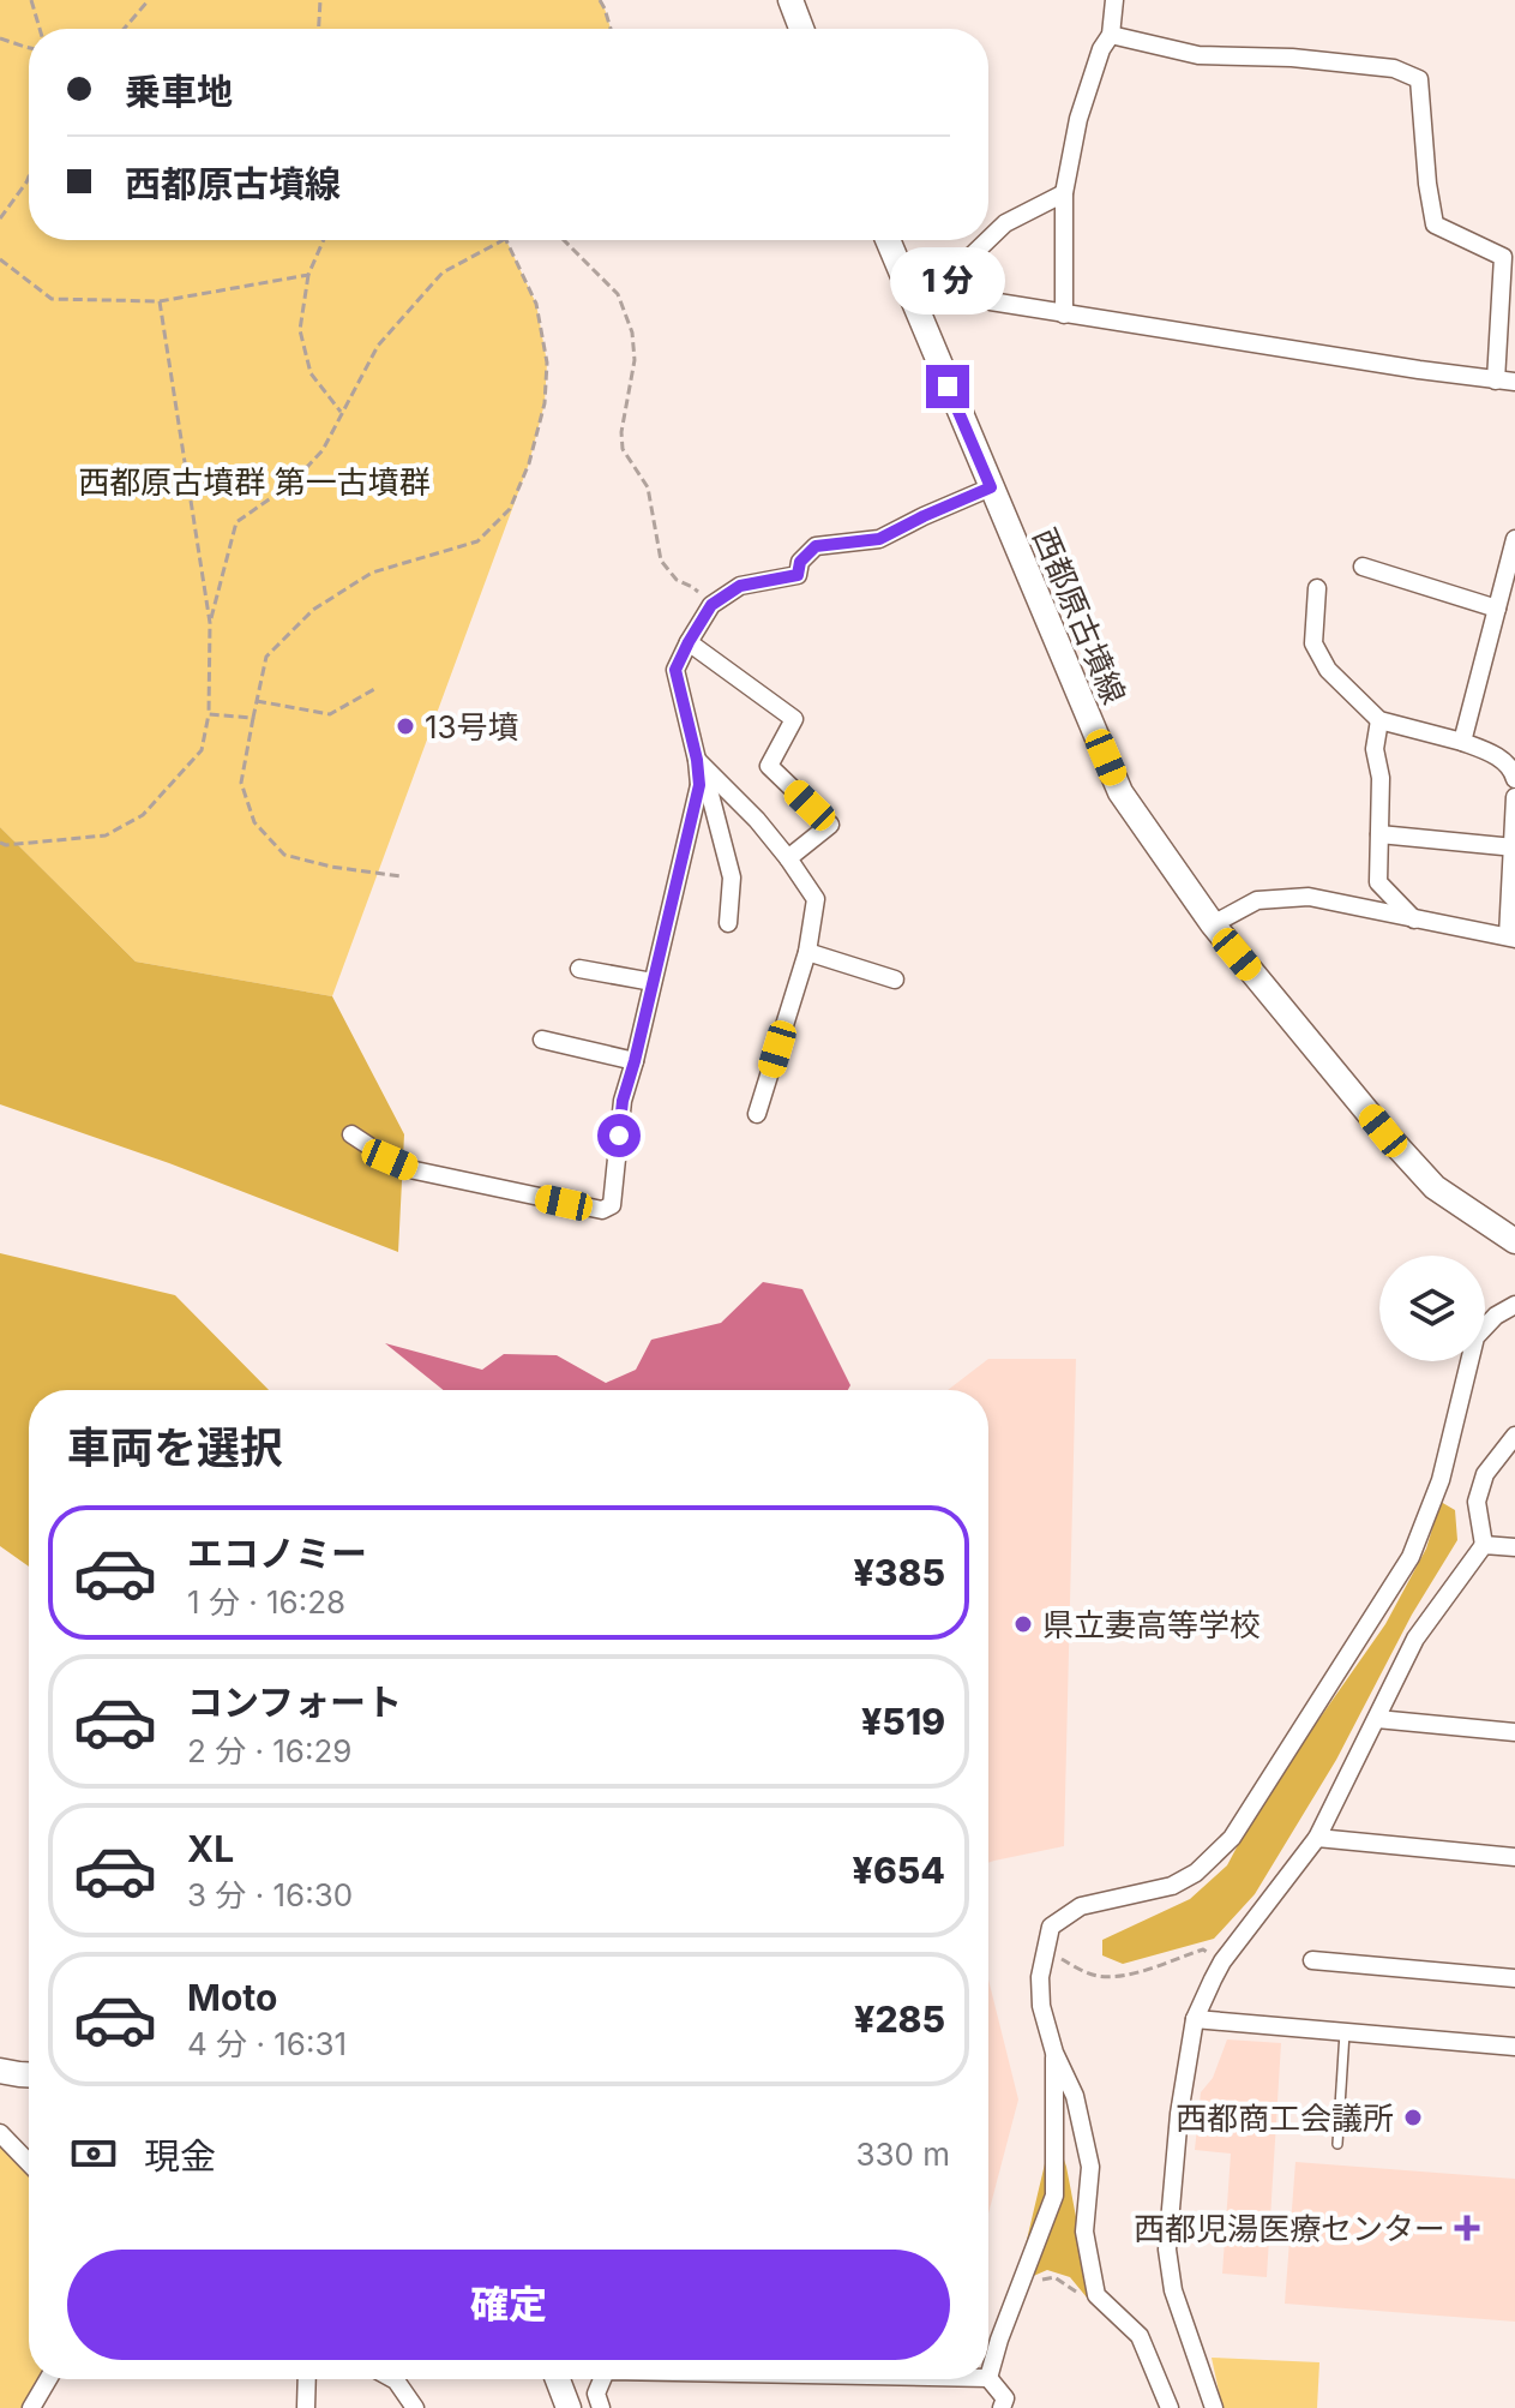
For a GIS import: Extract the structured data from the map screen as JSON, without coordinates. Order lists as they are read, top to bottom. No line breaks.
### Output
{"streets":{"main road":["西都原古墳線"]},"parks":["西都原古墳群 第一古墳群"],"places":{"other":["13号墳","県立妻高等学校","西都商工会議所"],"health":["西都児湯医療センター"]},"page":{"banner":["乗車地","西都原古墳線"],"bubble":"1 分","heading":"車両を選択","list":[{"name":"エコノミー","note":"1 分 · 16:28","value":"¥385"},{"name":"コンフォート","note":"2 分 · 16:29","value":"¥519"},{"name":"XL","note":"3 分 · 16:30","value":"¥654"},{"name":"Moto","note":"4 分 · 16:31","value":"¥285"}],"pay":["現金","330 m"],"buttons":"確定"}}
